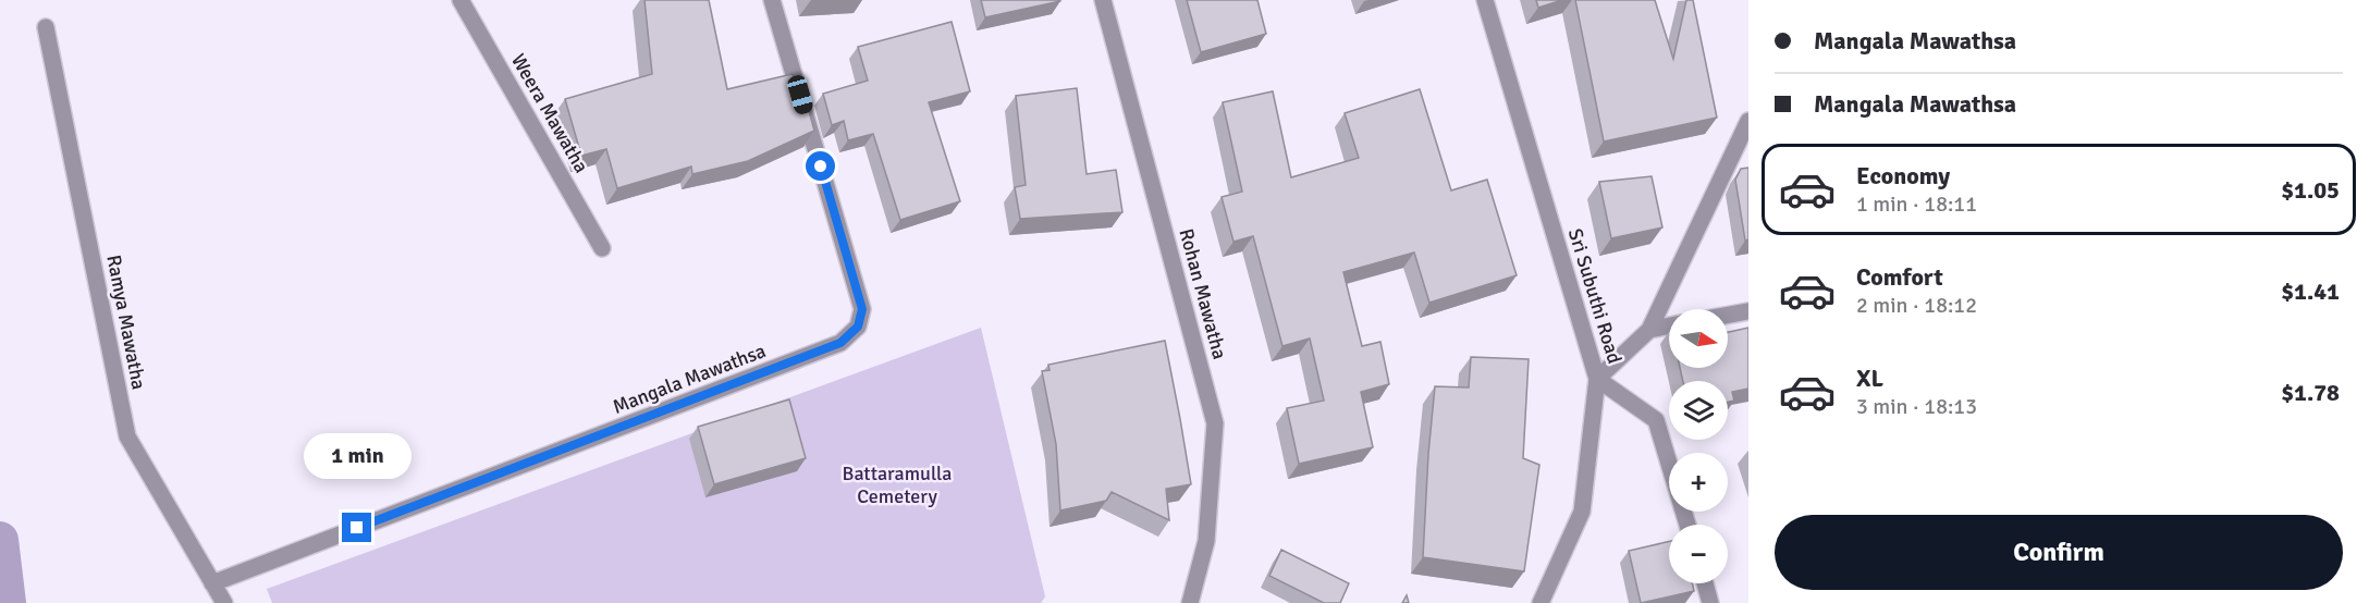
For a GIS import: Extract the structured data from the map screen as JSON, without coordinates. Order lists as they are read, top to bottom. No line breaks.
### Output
{"streets":{"street":["Weera Mawatha","Rohan Mawatha","Sri Subuthi Road","Ramya Mawatha","Mangala Mawathsa"]},"crossings":[["Ramya Mawatha","Mangala Mawathsa"]],"parks":["Battaramulla Cemetery"],"north":"right","page":{"banner":["Mangala Mawathsa","Mangala Mawathsa"],"list":[{"name":"Economy","note":"1 min · 18:11","value":"$1.05"},{"name":"Comfort","note":"2 min · 18:12","value":"$1.41"},{"name":"XL","note":"3 min · 18:13","value":"$1.78"}],"map_buttons":["+","−"],"bubble":"1 min","buttons":"Confirm"}}
